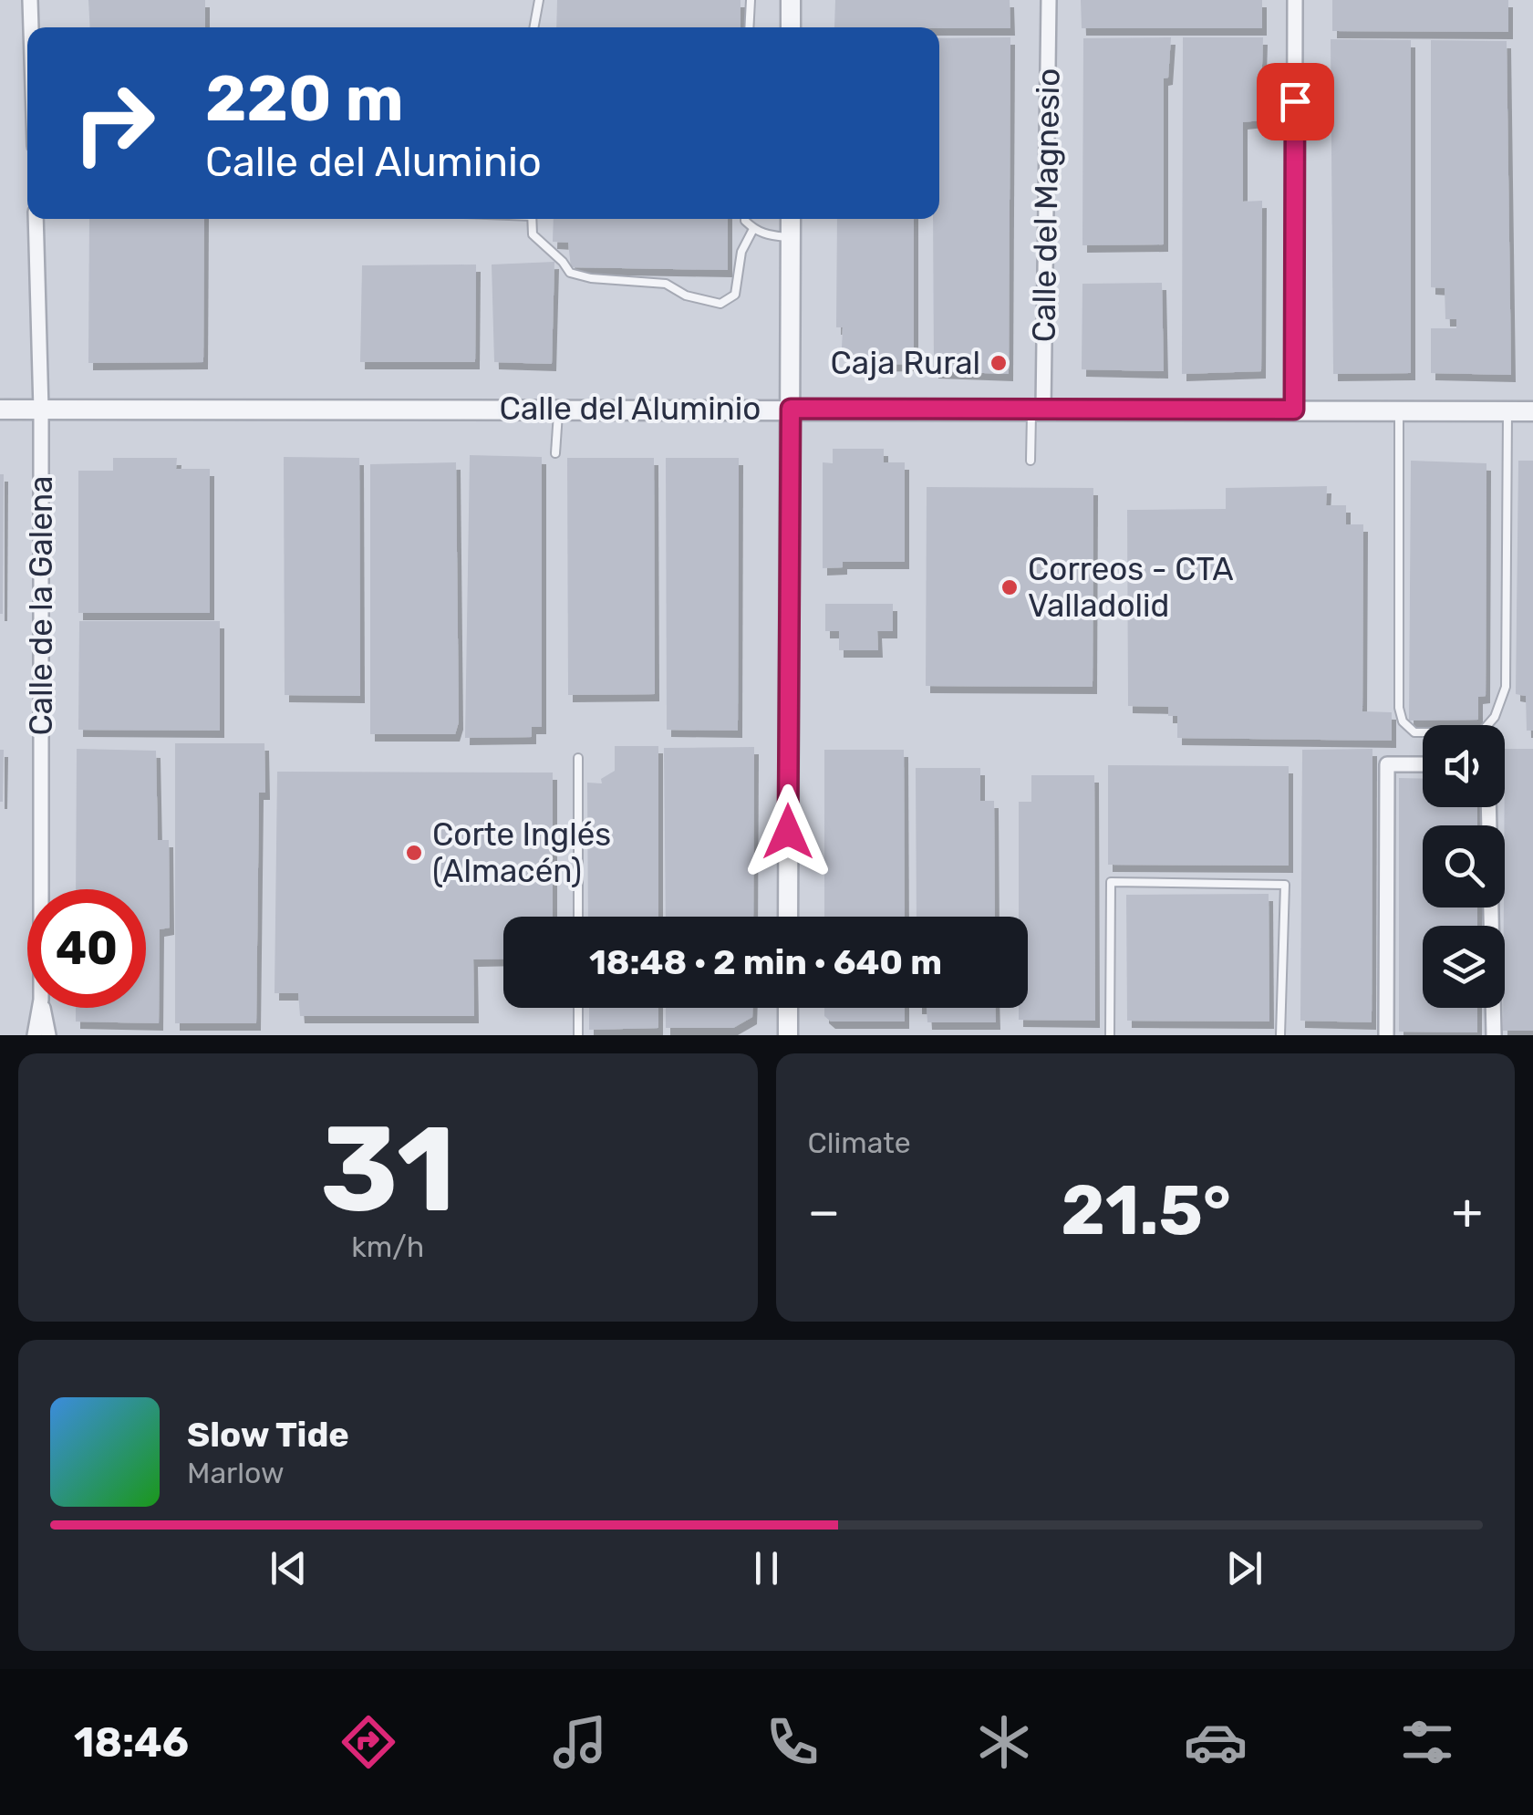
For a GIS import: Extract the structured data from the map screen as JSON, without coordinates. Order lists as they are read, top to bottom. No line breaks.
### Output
{"streets":{"street":["Calle del Magnesio","Calle del Aluminio","Calle de la Galena"]},"crossings":[["Calle del Magnesio","Calle del Aluminio"],["Calle del Aluminio","Calle de la Galena"]],"places":["Caja Rural","Correos - CTA Valladolid","Corte Inglés (Almacén)"],"page":{"turn":["220 m","Calle del Aluminio"],"limit":"40","trip":"18:48 · 2 min · 640 m","tile":[["31","km/h"],"Climate"],"heat":["−","21.5°","+"],"song":["Slow Tide","Marlow"],"tabs":"18:46"}}
